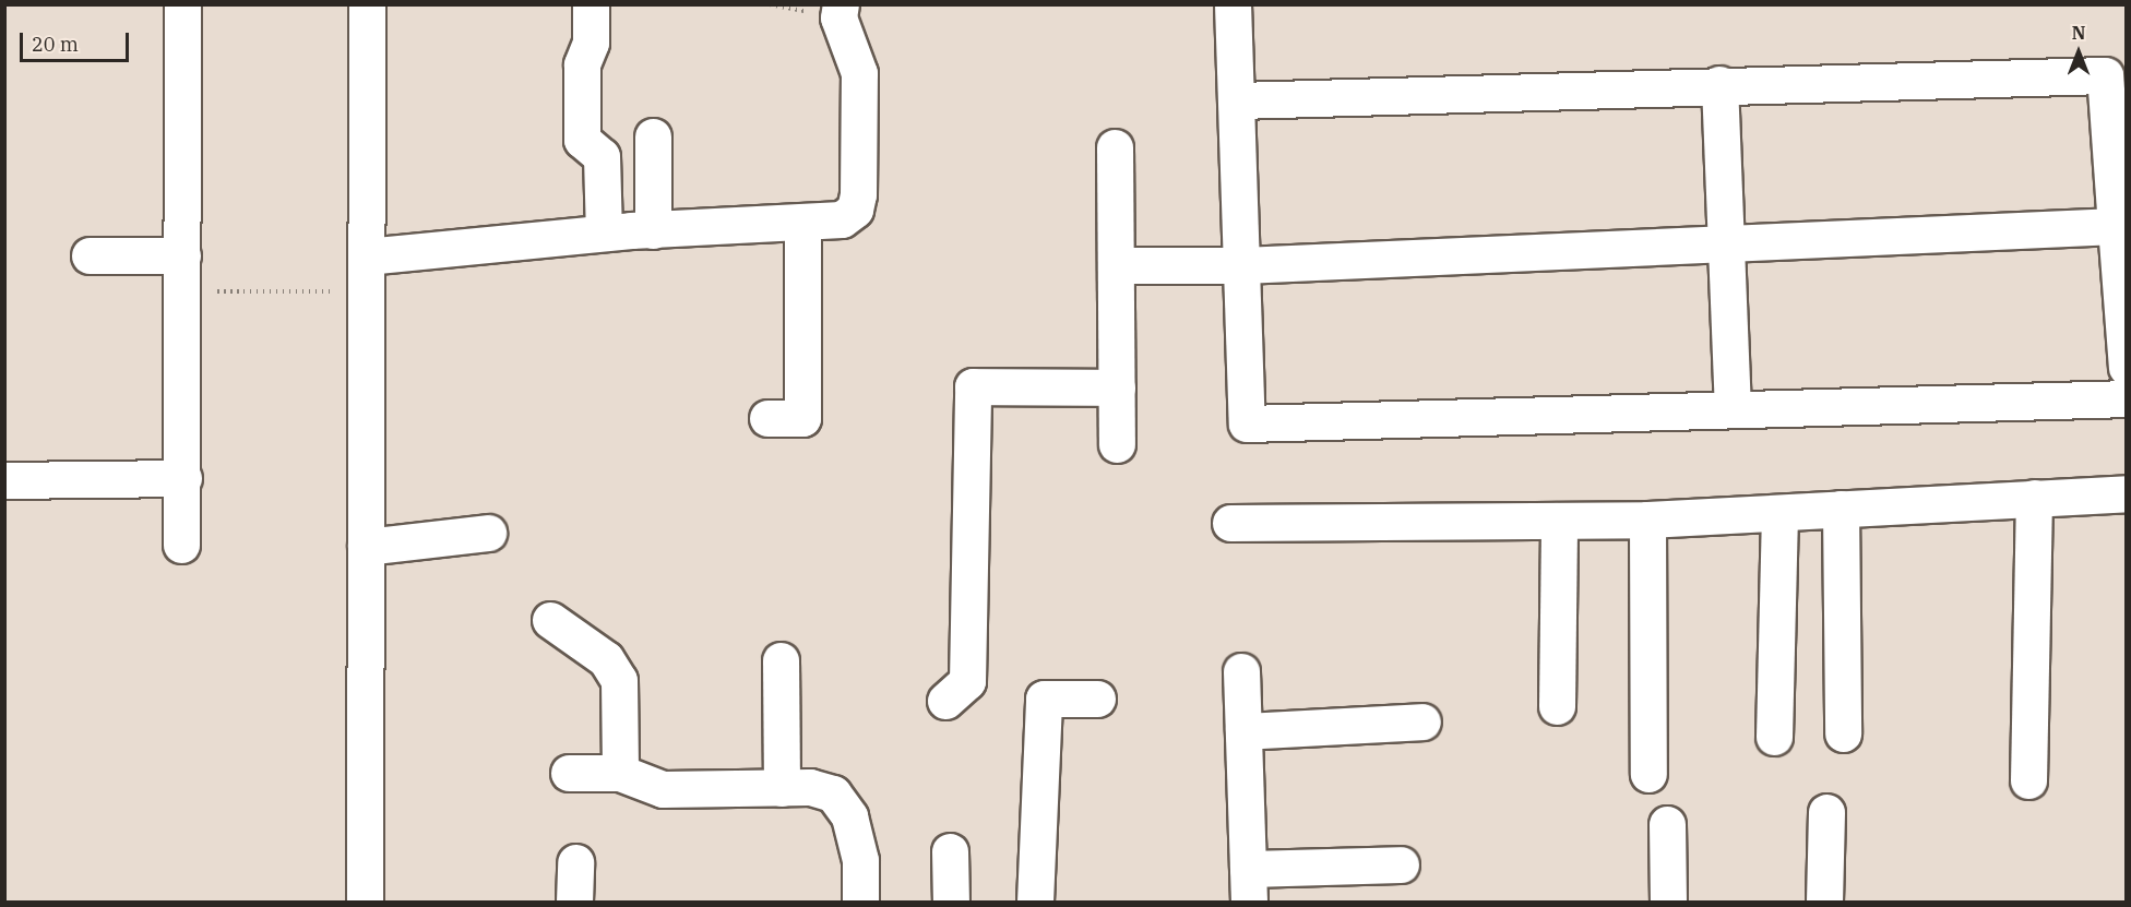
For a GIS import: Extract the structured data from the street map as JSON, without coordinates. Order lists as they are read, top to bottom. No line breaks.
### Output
{"scale_bar":"20 m","north":"top"}
